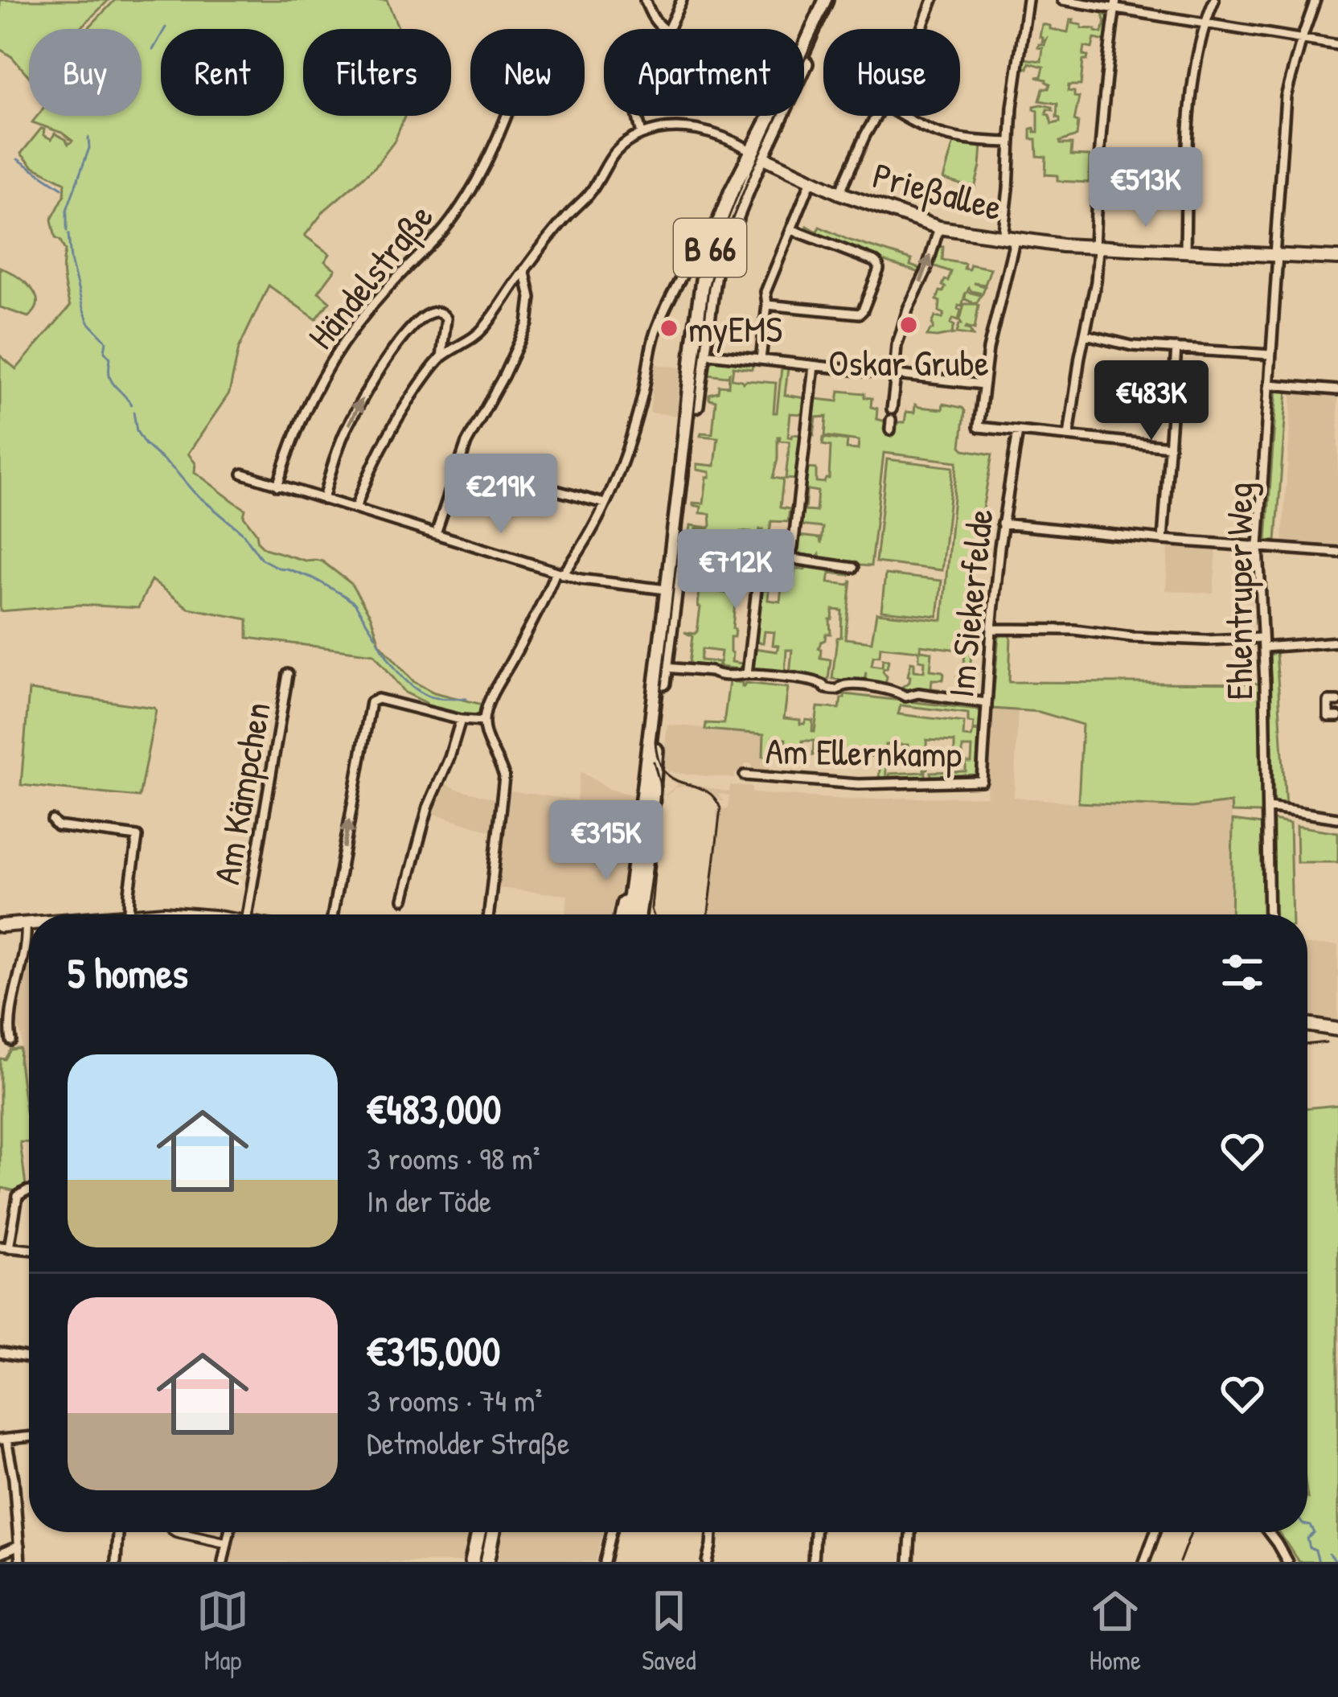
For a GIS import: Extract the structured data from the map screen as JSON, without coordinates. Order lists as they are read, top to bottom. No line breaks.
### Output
{"streets":{"main road":["B 66"],"street":["Prießallee","Händelstraße","Ehlentruper Weg","Im Siekerfelde","Am Ellernkamp","Am Kämpchen"]},"crossings":[["Prießallee","B 66"],["Prießallee","Ehlentruper Weg"],["Im Siekerfelde","Am Ellernkamp"]],"places":["Oskar Grube","myEMS"],"page":{"chip":["Buy","Rent","Filters","New","Apartment","House"],"price":["€513K","€483K","€219K","€712K","€315K"],"heading":"5 homes","list":[{"name":"€483,000","note":"3 rooms · 98 m² · In der Töde"},{"name":"€315,000","note":"3 rooms · 74 m² · Detmolder Straße"}],"tabs":["Map","Saved","Home"]}}
